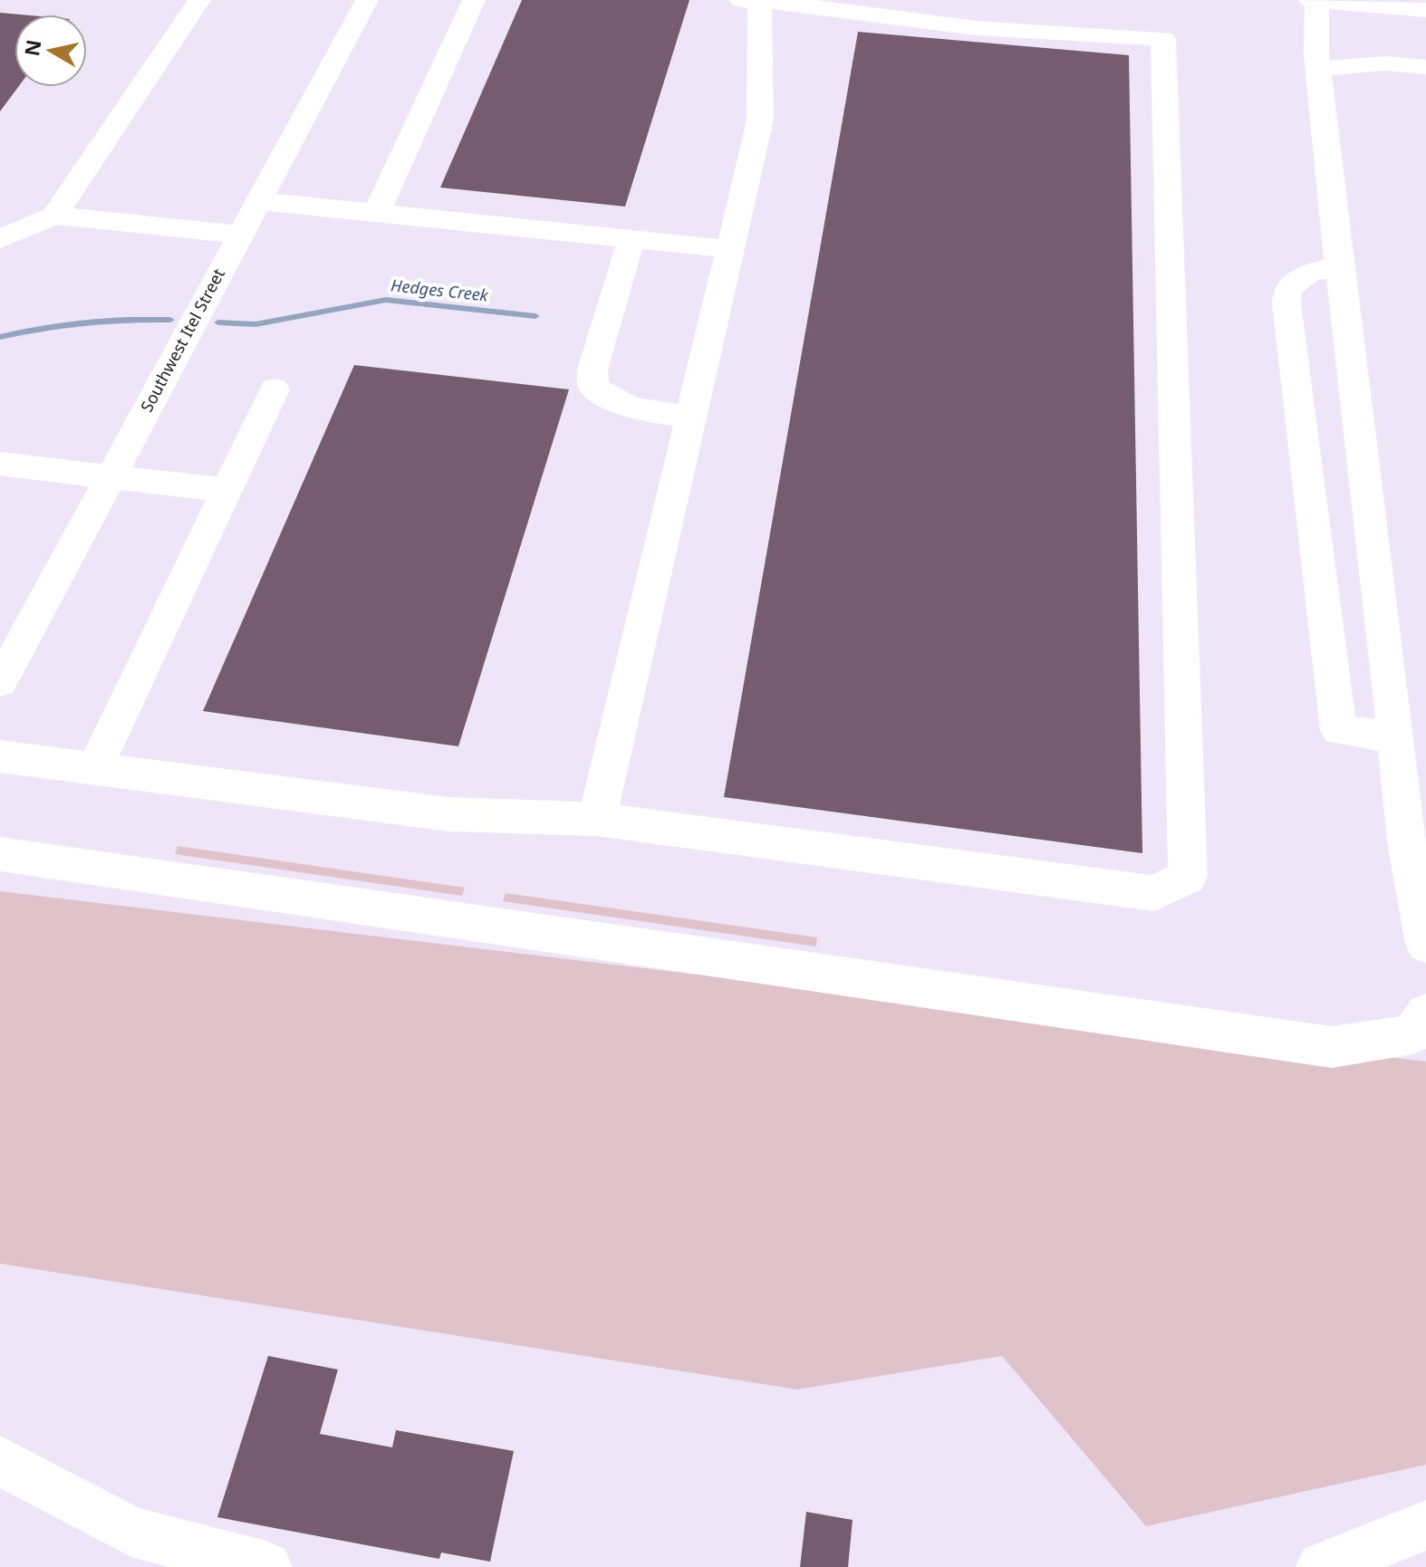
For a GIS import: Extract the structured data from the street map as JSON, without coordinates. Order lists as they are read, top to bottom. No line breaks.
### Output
{"streets":{"street":["Southwest Itel Street"]},"water":["Hedges Creek"],"north":"left"}
